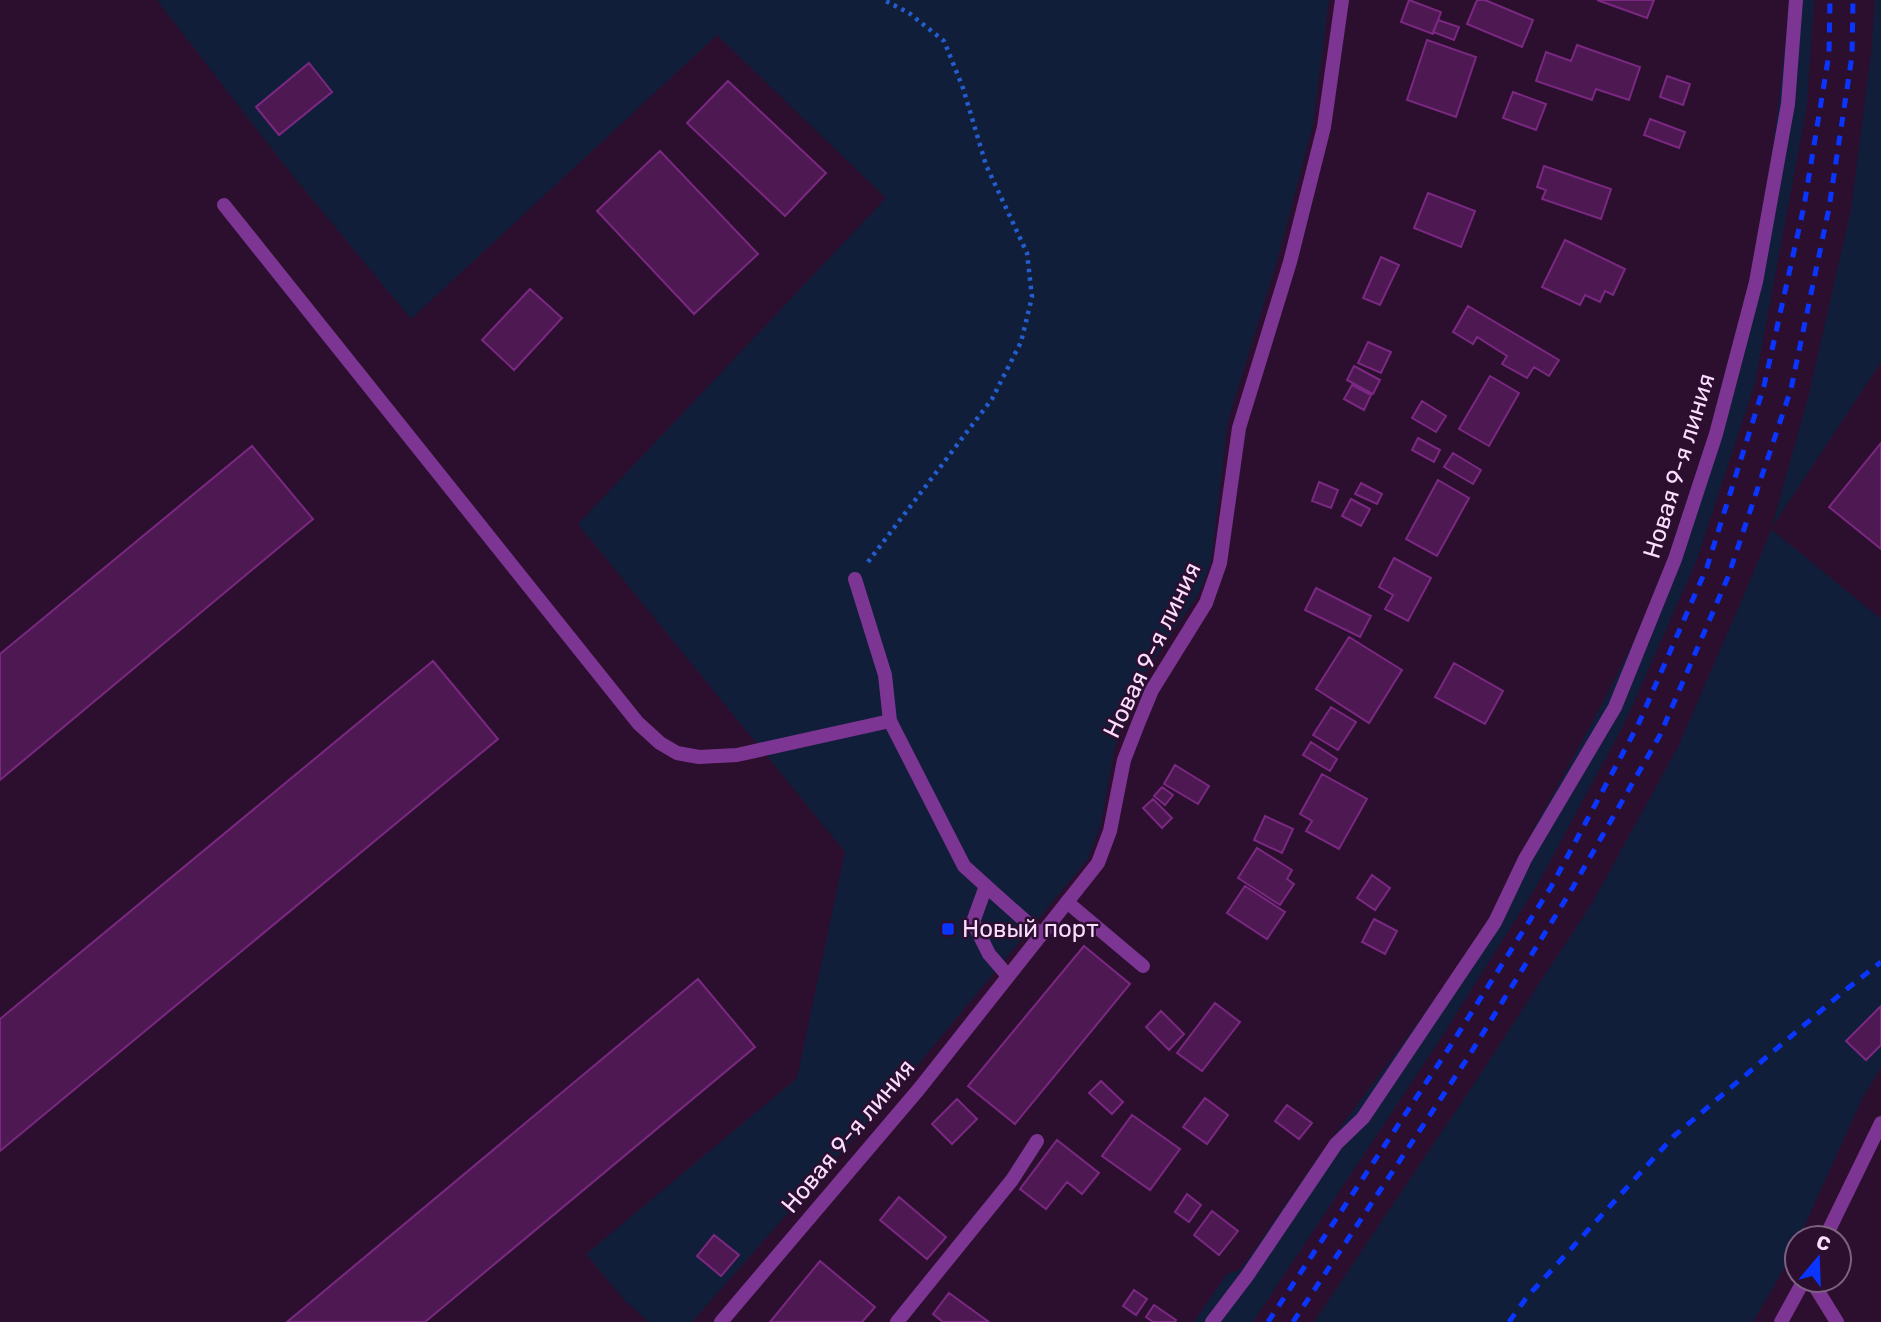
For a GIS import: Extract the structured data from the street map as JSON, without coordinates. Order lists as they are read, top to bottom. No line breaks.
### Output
{"streets":{"street":["Новая 9-я линия"]},"places":{"transit":["Новый порт"]},"north":"top"}
